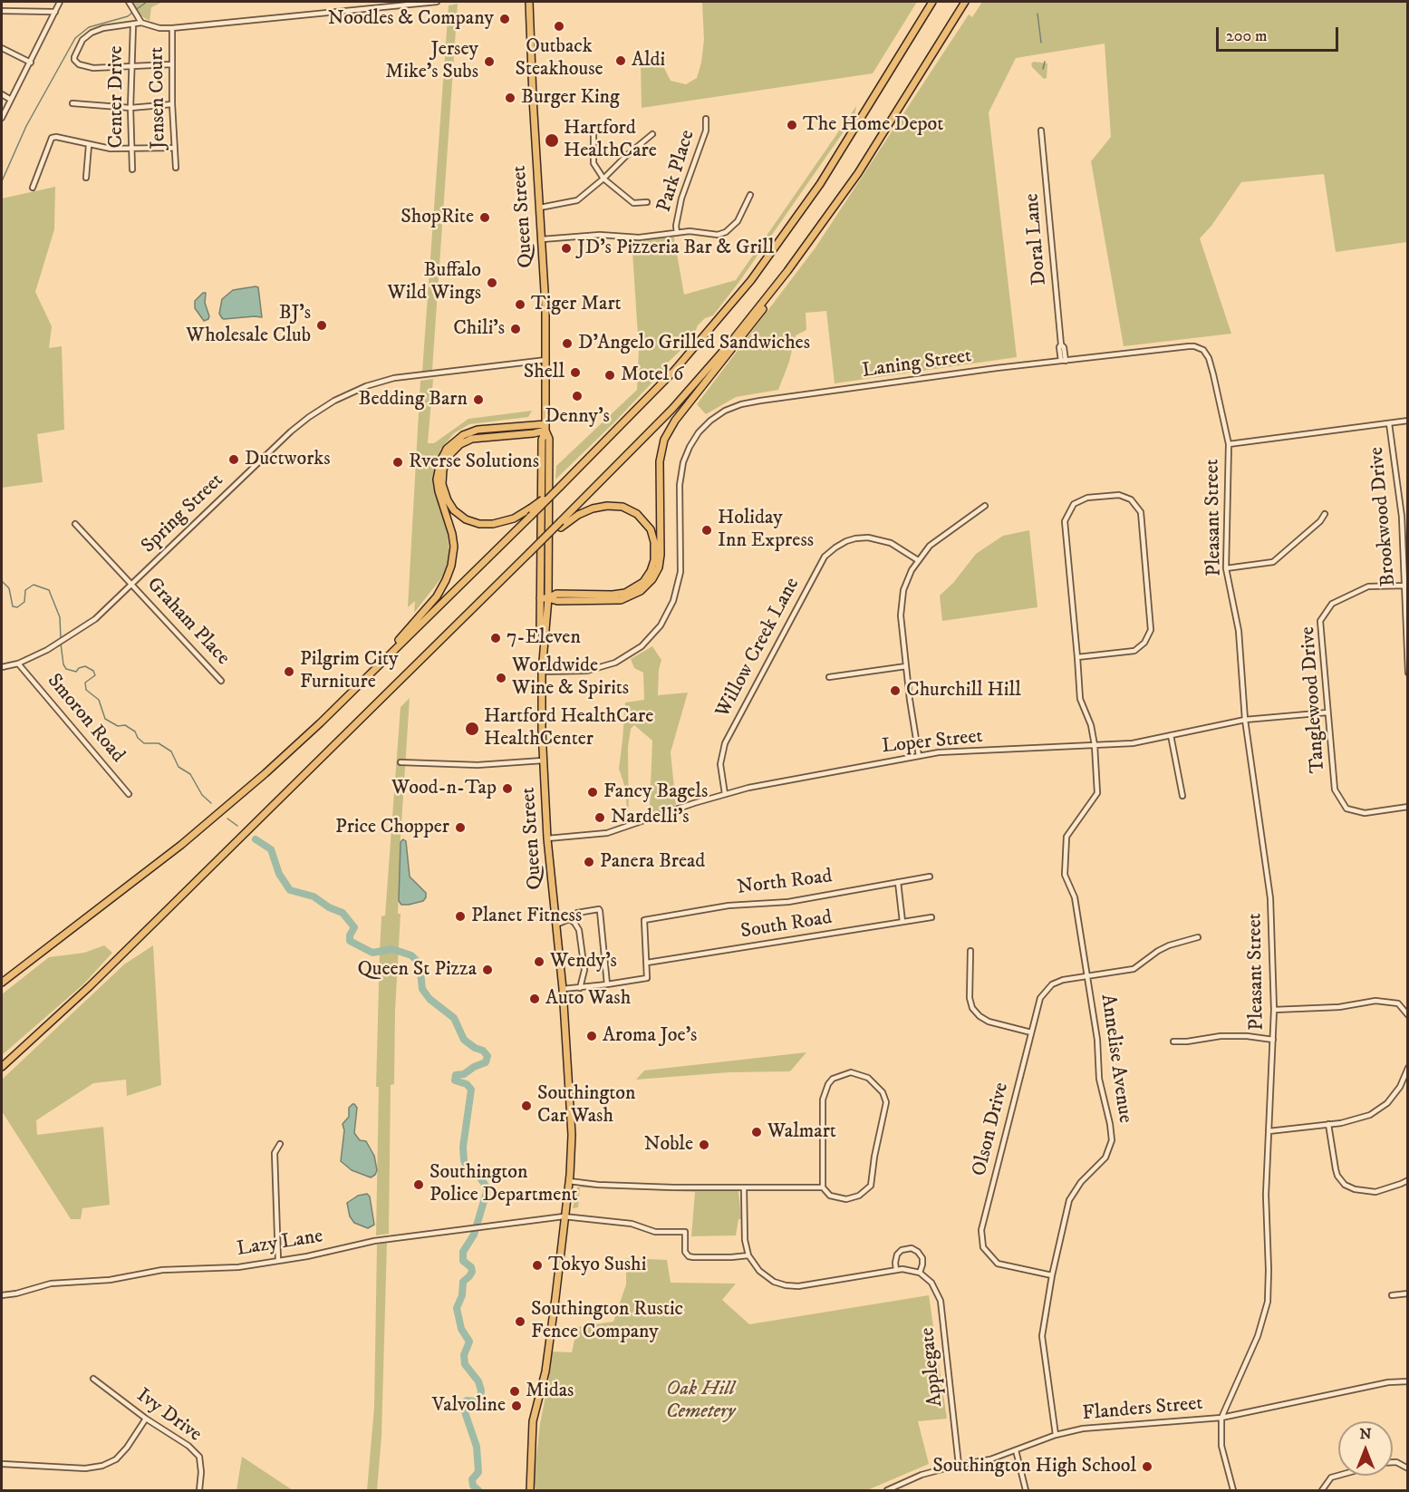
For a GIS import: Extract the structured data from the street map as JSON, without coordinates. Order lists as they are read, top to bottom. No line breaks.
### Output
{"streets":{"highway":["Queen Street"],"street":["Center Drive","Jensen Court","Park Place","Doral Lane","Laning Street","Spring Street","Brookwood Drive","Pleasant Street","Graham Place","Willow Creek Lane","Tanglewood Drive","Smoron Road","Loper Street","North Road","South Road","Annelise Avenue","Olson Drive","Lazy Lane","Applegate","Flanders Street","Ivy Drive"]},"crossings":[["Queen Street","Laning Street"],["Queen Street","Spring Street"],["Queen Street","Loper Street"],["Queen Street","Lazy Lane"],["Doral Lane","Laning Street"],["Laning Street","Pleasant Street"],["Spring Street","Graham Place"],["Spring Street","Smoron Road"],["Brookwood Drive","Tanglewood Drive"],["Pleasant Street","Loper Street"],["Pleasant Street","Flanders Street"],["Willow Creek Lane","Loper Street"],["Tanglewood Drive","Loper Street"],["Loper Street","Annelise Avenue"],["North Road","South Road"],["Annelise Avenue","Olson Drive"],["Annelise Avenue","Flanders Street"],["Applegate","Flanders Street"]],"parks":["Oak Hill Cemetery"],"places":["Noodles & Company","Outback Steakhouse","Aldi","Jersey Mike's Subs","Burger King","The Home Depot","Hartford HealthCare","ShopRite","JD's Pizzeria Bar & Grill","Buffalo Wild Wings","Tiger Mart","BJ's Wholesale Club","Chili's","D'Angelo Grilled Sandwiches","Shell","Motel 6","Denny's","Bedding Barn","Ductworks","Rverse Solutions","Holiday Inn Express","7-Eleven","Pilgrim City Furniture","Worldwide Wine & Spirits","Churchill Hill","Hartford HealthCare HealthCenter","Wood-n-Tap","Fancy Bagels","Nardelli's","Price Chopper","Panera Bread","Planet Fitness","Wendy's","Queen St Pizza","Auto Wash","Aroma Joe's","Southington Car Wash","Walmart","Noble","Southington Police Department","Tokyo Sushi","Southington Rustic Fence Company","Midas","Valvoline","Southington High School"],"scale_bar":"200 m","north":"top"}
